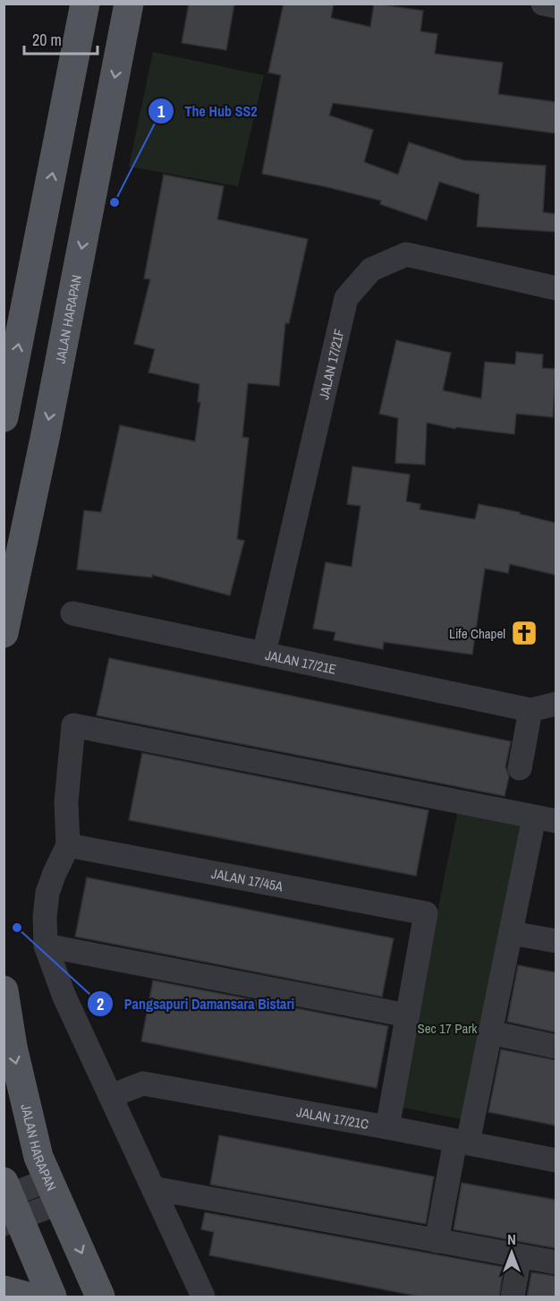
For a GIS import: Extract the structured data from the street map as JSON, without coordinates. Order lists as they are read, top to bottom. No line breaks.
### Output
{"streets":{"main road":["JALAN HARAPAN"],"street":["JALAN 17/21F","JALAN 17/21E","JALAN 17/45A","JALAN 17/21C"]},"crossings":[["JALAN 17/21F","JALAN 17/21E"]],"parks":["Sec 17 Park"],"places":{"other":["The Hub SS2","Pangsapuri Damansara Bistari"],"church":["Life Chapel"]},"scale_bar":"20 m","north":"top"}
